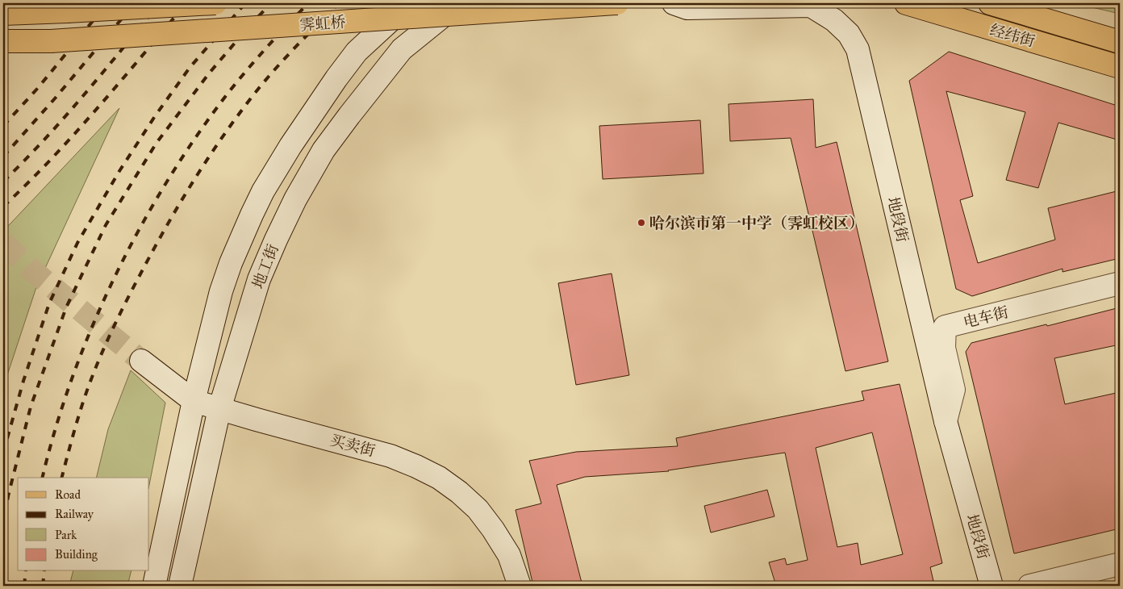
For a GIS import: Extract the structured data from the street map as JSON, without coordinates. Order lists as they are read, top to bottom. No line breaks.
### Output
{"streets":{"main road":["霁虹桥","经纬街","地段街","地工街","电车街","买卖街"]},"crossings":[["地段街","电车街"],["地工街","买卖街"]],"places":["哈尔滨市第一中学（霁虹校区）"],"legend":["Road","Railway","Park","Building"]}
